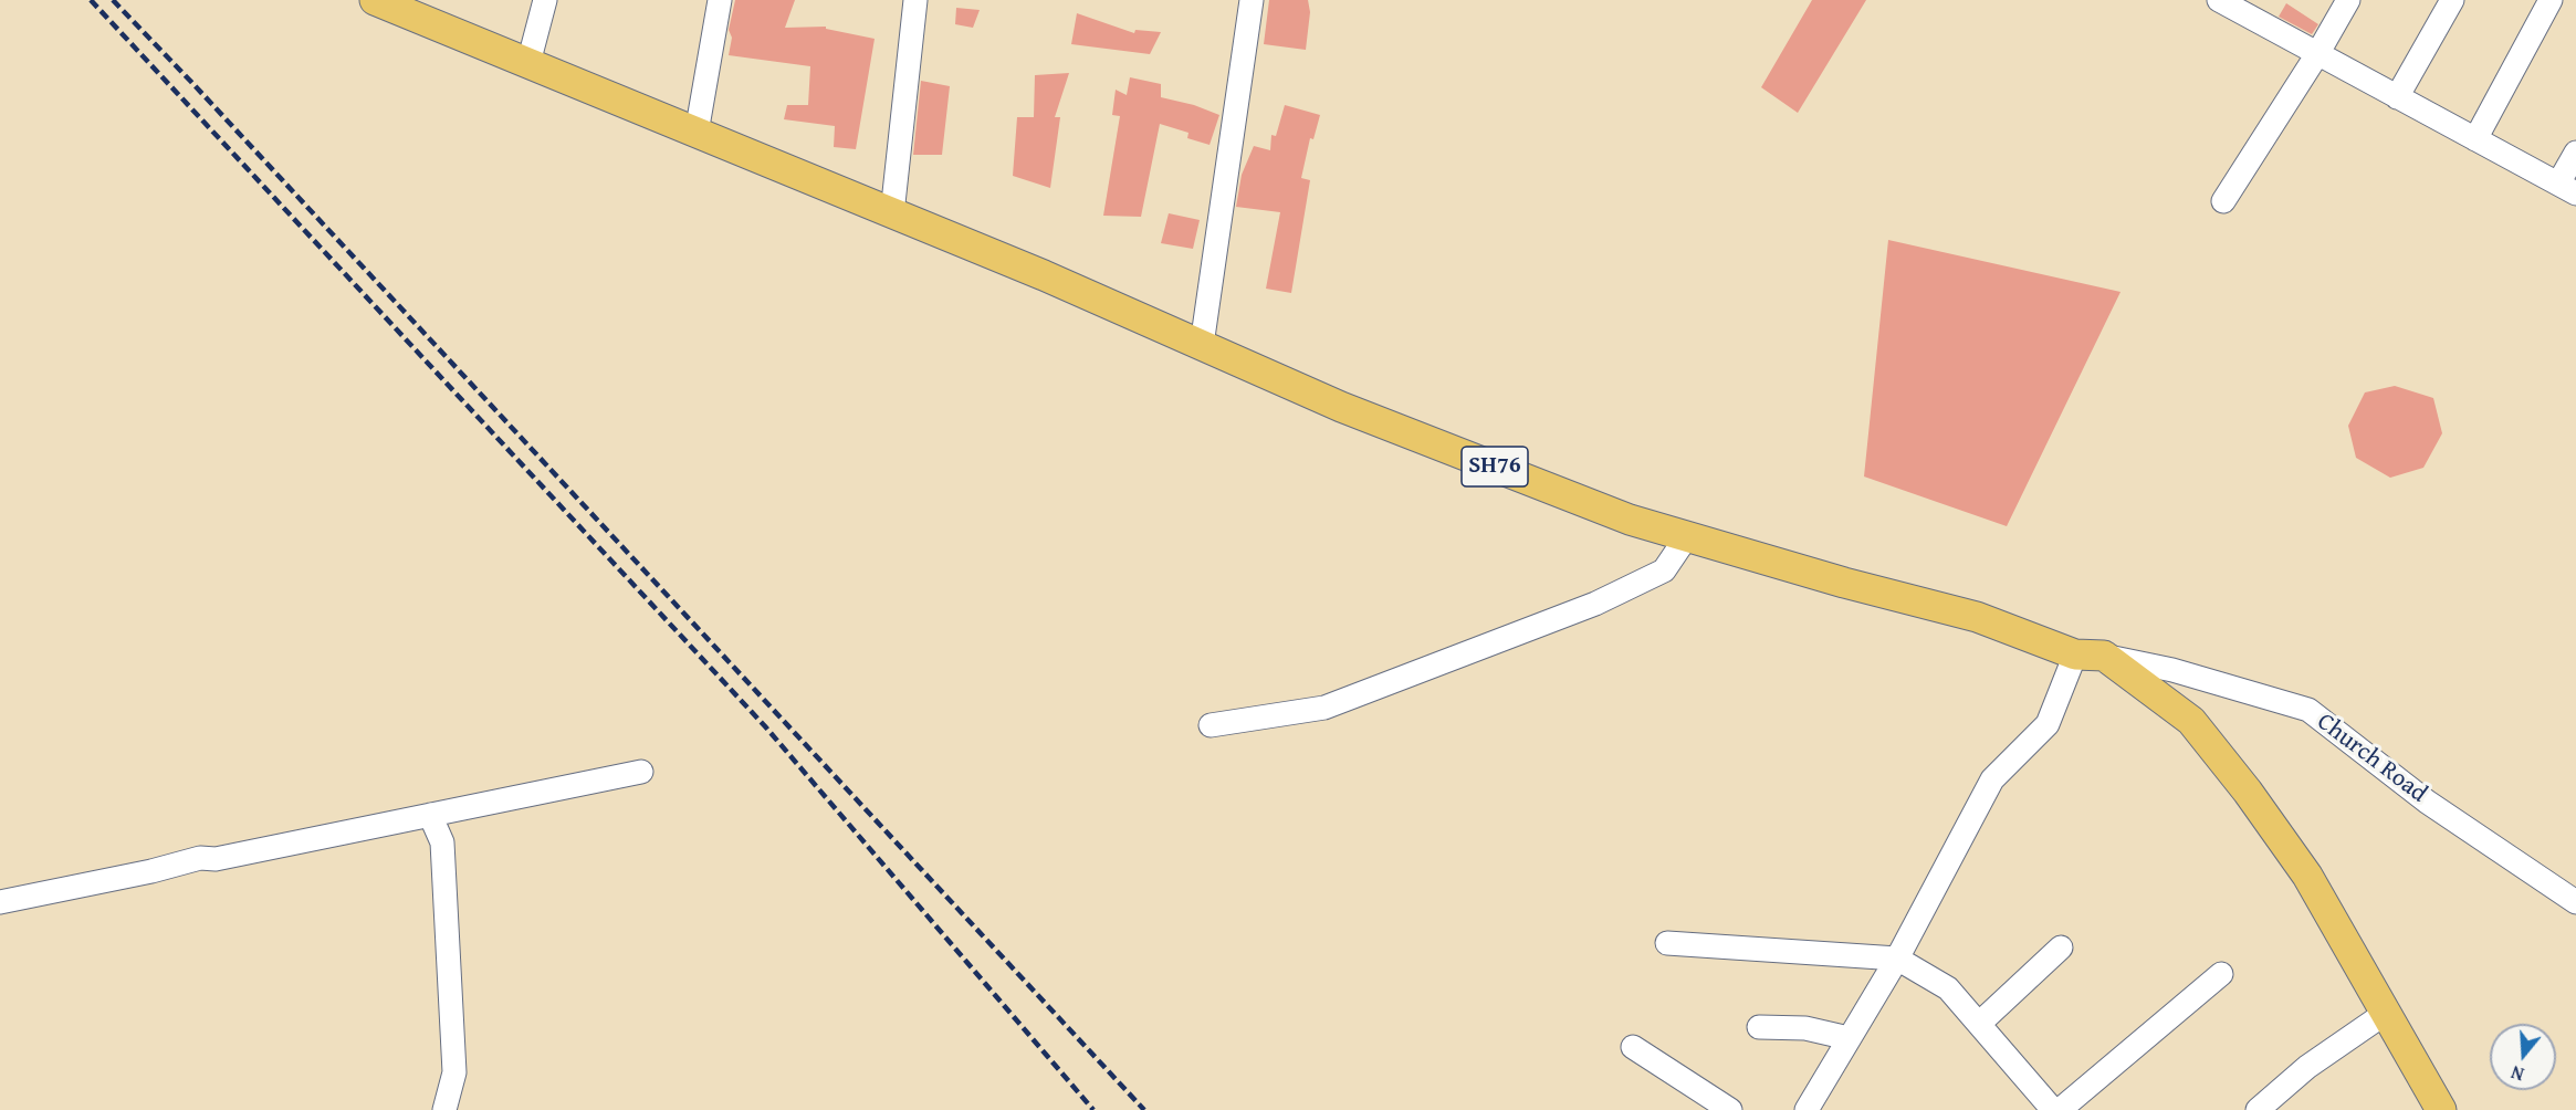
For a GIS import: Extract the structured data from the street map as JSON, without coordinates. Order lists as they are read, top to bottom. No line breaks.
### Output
{"streets":{"main road":["SH76"],"street":["Church Road"]},"crossings":[["SH76","Church Road"]],"north":"bottom"}
